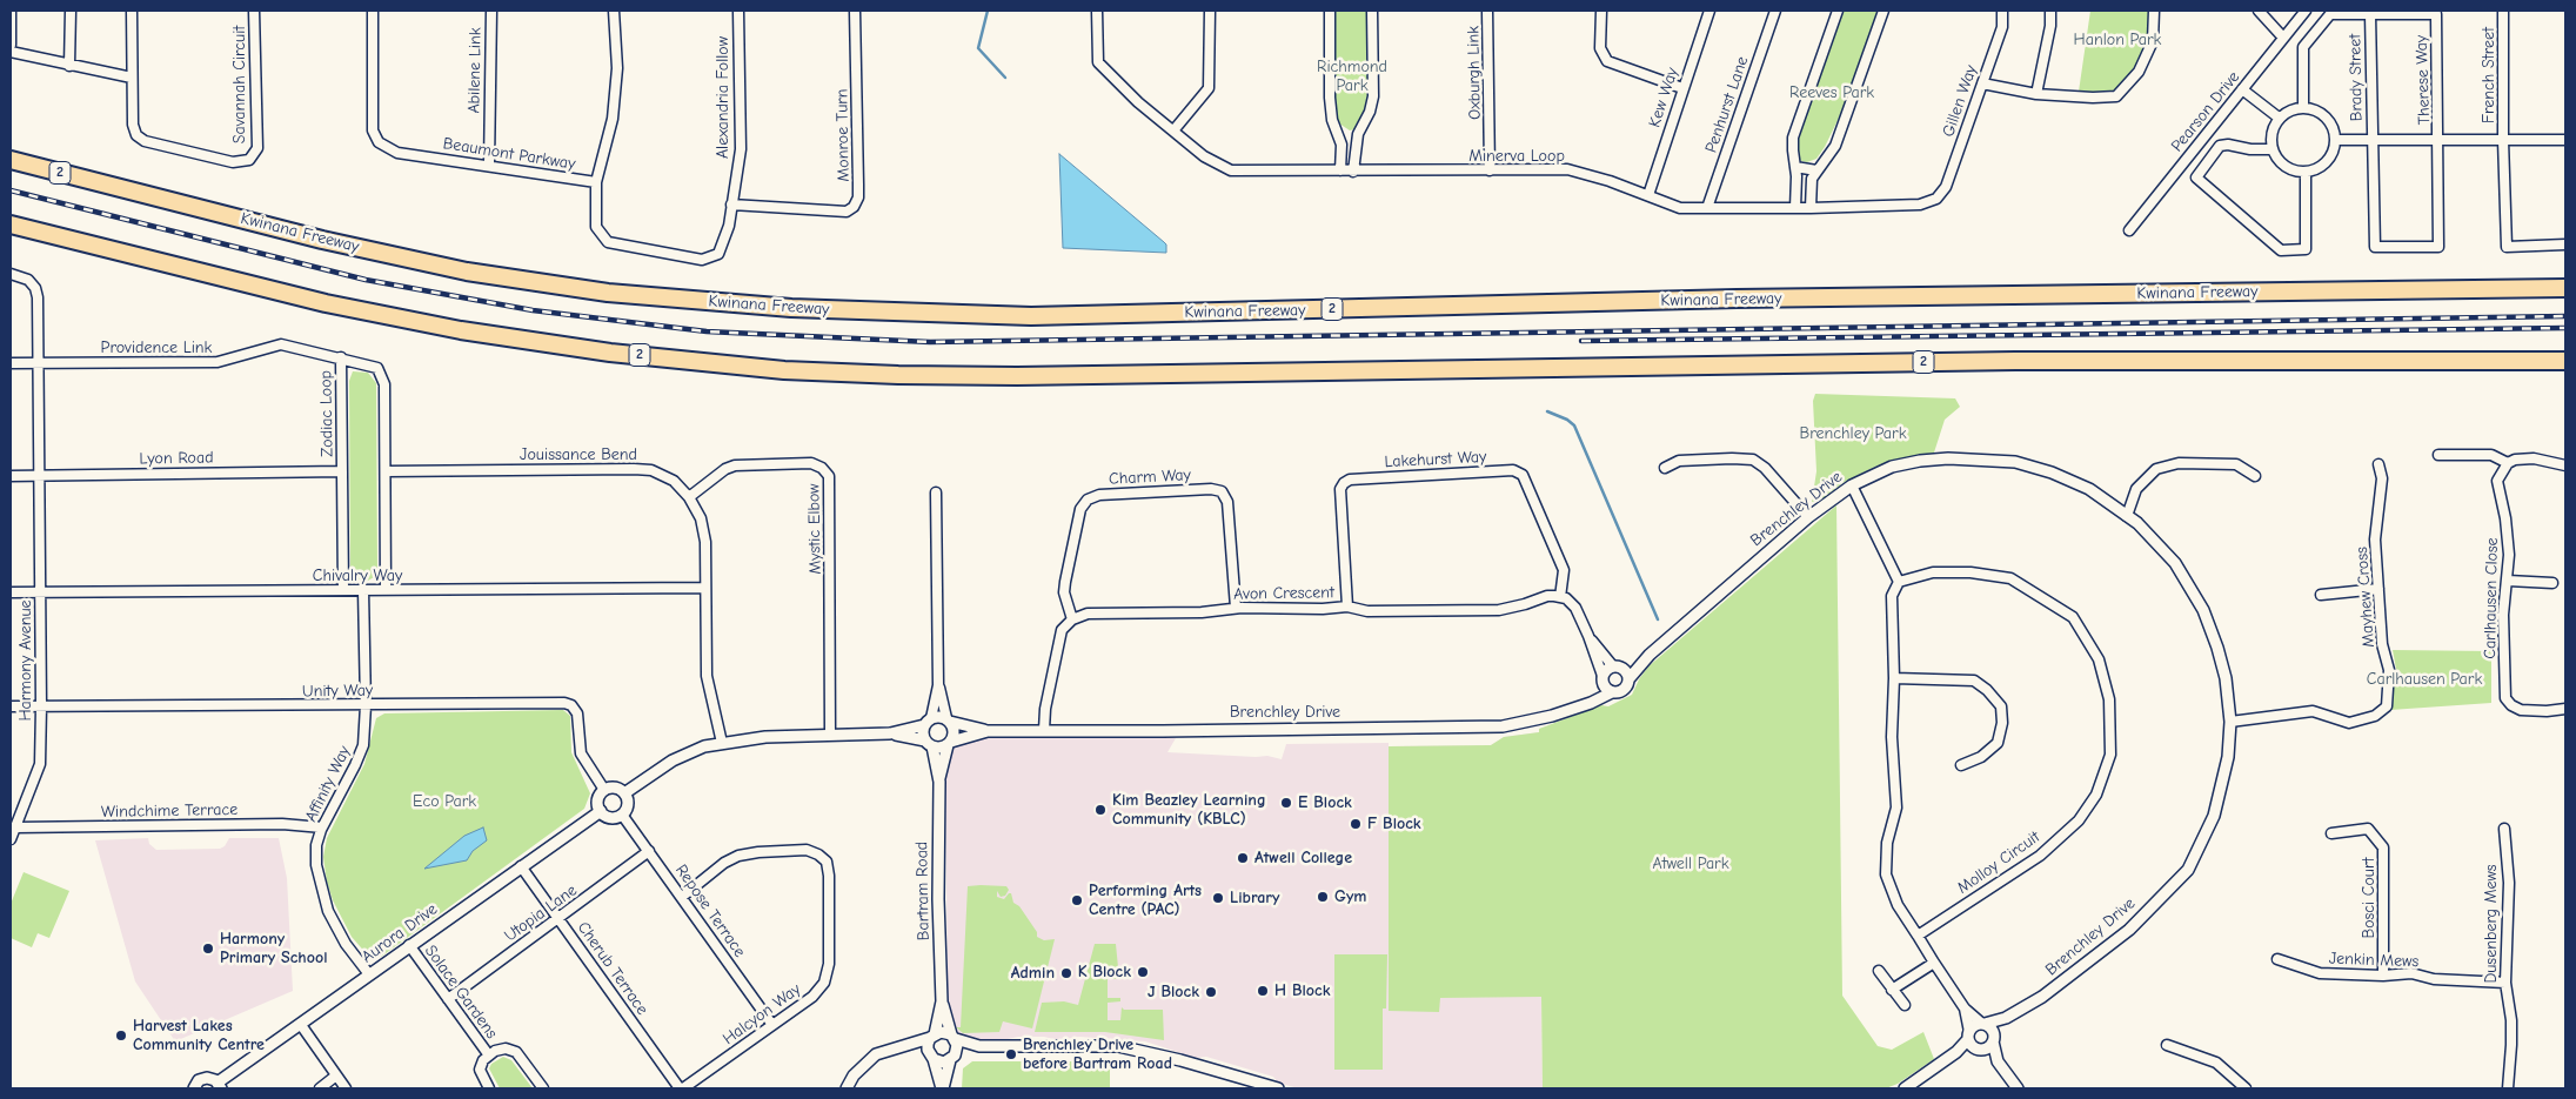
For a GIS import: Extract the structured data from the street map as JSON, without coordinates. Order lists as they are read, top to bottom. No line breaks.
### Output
{"streets":{"highway":["2","Kwinana Freeway"],"street":["Abilene Link","Oxburgh Link","French Street","Brady Street","Therese Way","Savannah Circuit","Alexandria Follow","Kew Way","Gillen Way","Penhurst Lane","Pearson Drive","Monroe Turn","Beaumont Parkway","Minerva Loop","Providence Link","Zodiac Loop","Jouissance Bend","Lyon Road","Lakehurst Way","Charm Way","Brenchley Drive","Mystic Elbow","Chivalry Way","Avon Crescent","Mayhew Cross","Carlhausen Close","Harmony Avenue","Unity Way","Affinity Way","Windchime Terrace","Molloy Circuit","Bartram Road","Bosci Court","Repose Terrace","Utopia Lane","Dusenberg Mews","Aurora Drive","Jenkin Mews","Cherub Terrace","Solace Gardens","Halcyon Way"]},"crossings":[["Abilene Link","Beaumont Parkway"],["Oxburgh Link","Minerva Loop"],["Brady Street","Therese Way"],["Alexandria Follow","Monroe Turn"],["Alexandria Follow","Beaumont Parkway"],["Kew Way","Minerva Loop"],["Gillen Way","Minerva Loop"],["Penhurst Lane","Minerva Loop"],["2","Kwinana Freeway"],["Providence Link","Zodiac Loop"],["Providence Link","Harmony Avenue"],["Zodiac Loop","Jouissance Bend"],["Zodiac Loop","Lyon Road"],["Zodiac Loop","Chivalry Way"],["Jouissance Bend","Mystic Elbow"],["Jouissance Bend","Chivalry Way"],["Lyon Road","Harmony Avenue"],["Lakehurst Way","Avon Crescent"],["Charm Way","Avon Crescent"],["Brenchley Drive","Mayhew Cross"],["Brenchley Drive","Bartram Road"],["Chivalry Way","Harmony Avenue"],["Chivalry Way","Affinity Way"],["Harmony Avenue","Unity Way"],["Harmony Avenue","Windchime Terrace"],["Unity Way","Affinity Way"],["Unity Way","Repose Terrace"],["Unity Way","Aurora Drive"],["Affinity Way","Windchime Terrace"],["Affinity Way","Aurora Drive"],["Bosci Court","Jenkin Mews"],["Repose Terrace","Utopia Lane"],["Repose Terrace","Aurora Drive"],["Repose Terrace","Halcyon Way"],["Utopia Lane","Cherub Terrace"],["Utopia Lane","Solace Gardens"],["Dusenberg Mews","Jenkin Mews"],["Aurora Drive","Cherub Terrace"],["Aurora Drive","Solace Gardens"],["Cherub Terrace","Halcyon Way"]],"parks":["Hanlon Park","Richmond Park","Reeves Park","Brenchley Park","Carlhausen Park","Eco Park","Atwell Park"],"places":["E Block","Kim Beazley Learning Community (KBLC)","F Block","Atwell College","Gym","Library","Performing Arts Centre (PAC)","Harmony Primary School","K Block","Admin","H Block","J Block","Harvest Lakes Community Centre","Brenchley Drive before Bartram Road"]}
